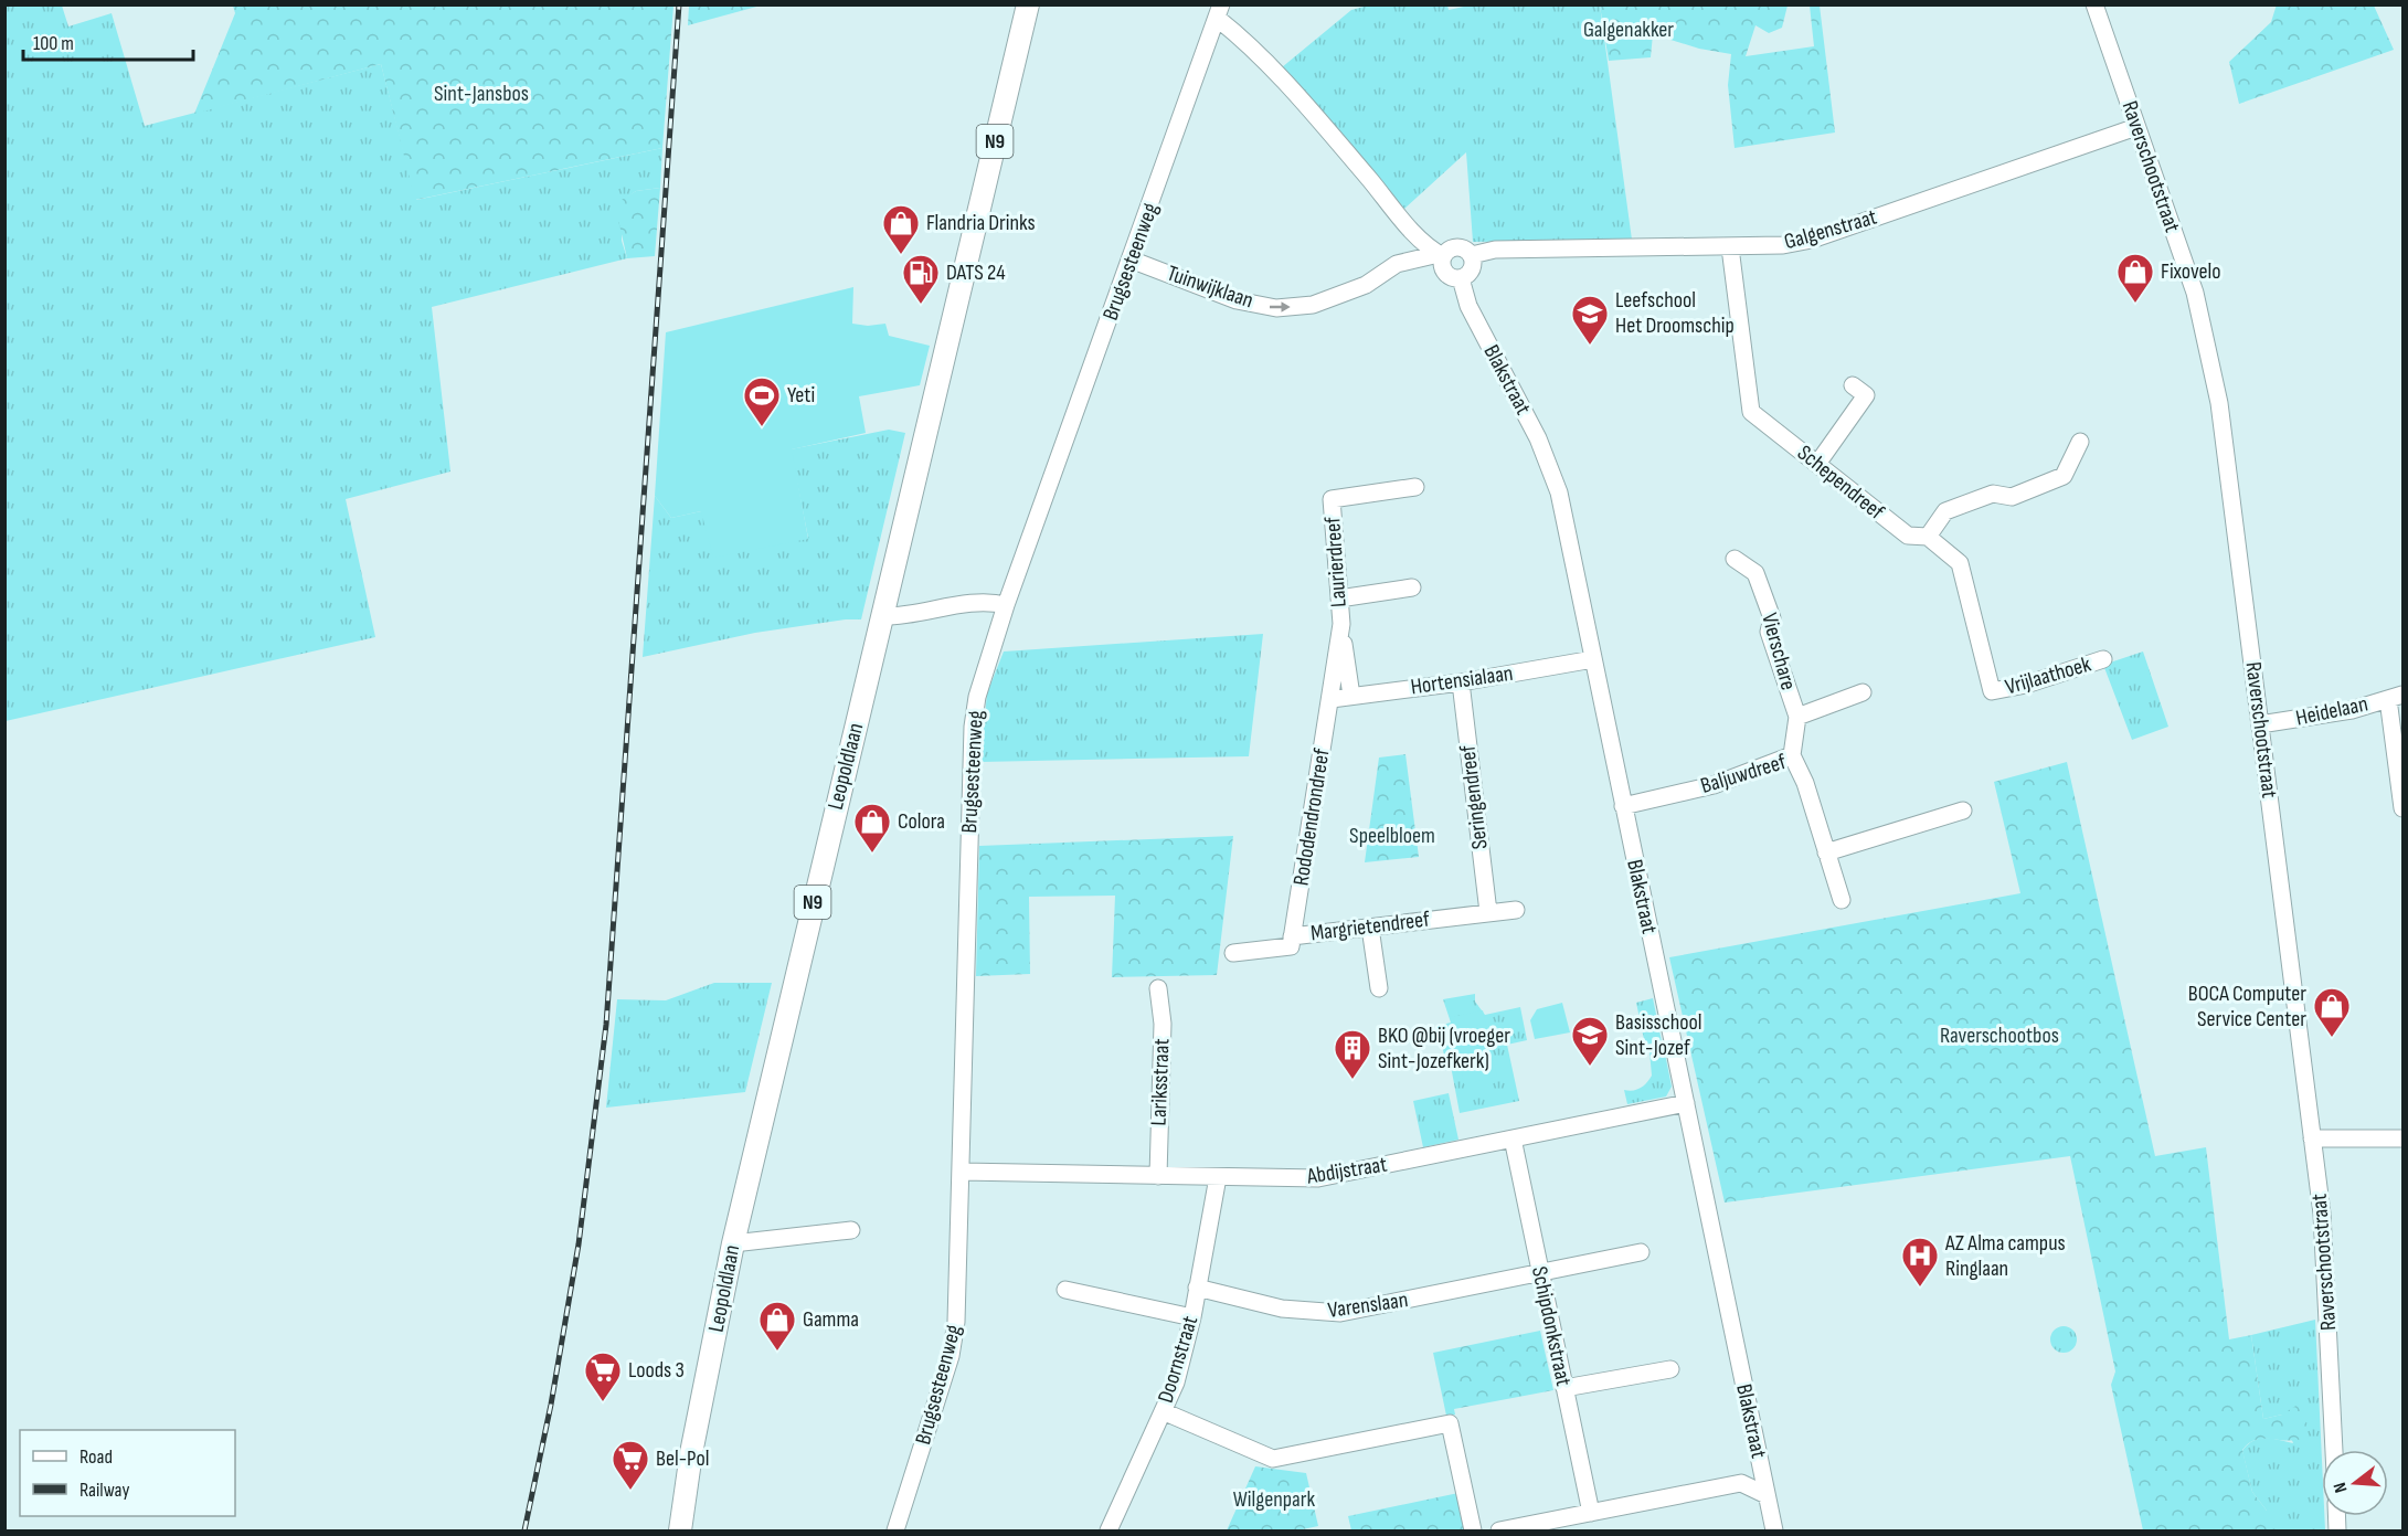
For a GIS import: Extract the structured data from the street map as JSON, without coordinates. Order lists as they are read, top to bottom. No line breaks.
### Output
{"streets":{"main road":["N9","Leopoldlaan"],"street":["Raverschootstraat","Galgenstraat","Brugsesteenweg","Tuinwijklaan","Blakstraat","Schependreef","Laurierdreef","Vierschare","Vrijlaathoek","Hortensialaan","Heidelaan","Baljuwdreef","Seringendreef","Rododendrondreef","Margrietendreef","Lariksstraat","Abdijstraat","Varenslaan","Schipdonkstraat","Doornstraat"]},"crossings":[["Raverschootstraat","Galgenstraat"],["Raverschootstraat","Heidelaan"],["Galgenstraat","Tuinwijklaan"],["Galgenstraat","Blakstraat"],["Galgenstraat","Schependreef"],["Brugsesteenweg","Tuinwijklaan"],["Brugsesteenweg","Abdijstraat"],["Tuinwijklaan","Blakstraat"],["Blakstraat","Hortensialaan"],["Blakstraat","Baljuwdreef"],["Blakstraat","Abdijstraat"],["Schependreef","Vrijlaathoek"],["Laurierdreef","Hortensialaan"],["Laurierdreef","Rododendrondreef"],["Vierschare","Baljuwdreef"],["Hortensialaan","Seringendreef"],["Hortensialaan","Rododendrondreef"],["Seringendreef","Margrietendreef"],["Rododendrondreef","Margrietendreef"],["Lariksstraat","Abdijstraat"],["Abdijstraat","Schipdonkstraat"],["Abdijstraat","Doornstraat"],["Varenslaan","Schipdonkstraat"],["Varenslaan","Doornstraat"]],"one_way":["Tuinwijklaan"],"parks":["Galgenakker","Sint-Jansbos","Speelbloem","Raverschootbos","Wilgenpark"],"places":{"shop":["Flandria Drinks","Fixovelo","Colora","BOCA Computer Service Center","Gamma"],"fuel station":["DATS 24"],"school or university":["Leefschool Het Droomschip","Basisschool Sint-Jozef"],"sports":["Yeti"],"building":["BKO @bij (vroeger Sint-Jozefkerk)"],"hospital":["AZ Alma campus Ringlaan"],"supermarket":["Loods 3","Bel-Pol"]},"legend":["Road","Railway"],"scale_bar":"100 m","north":"left"}
